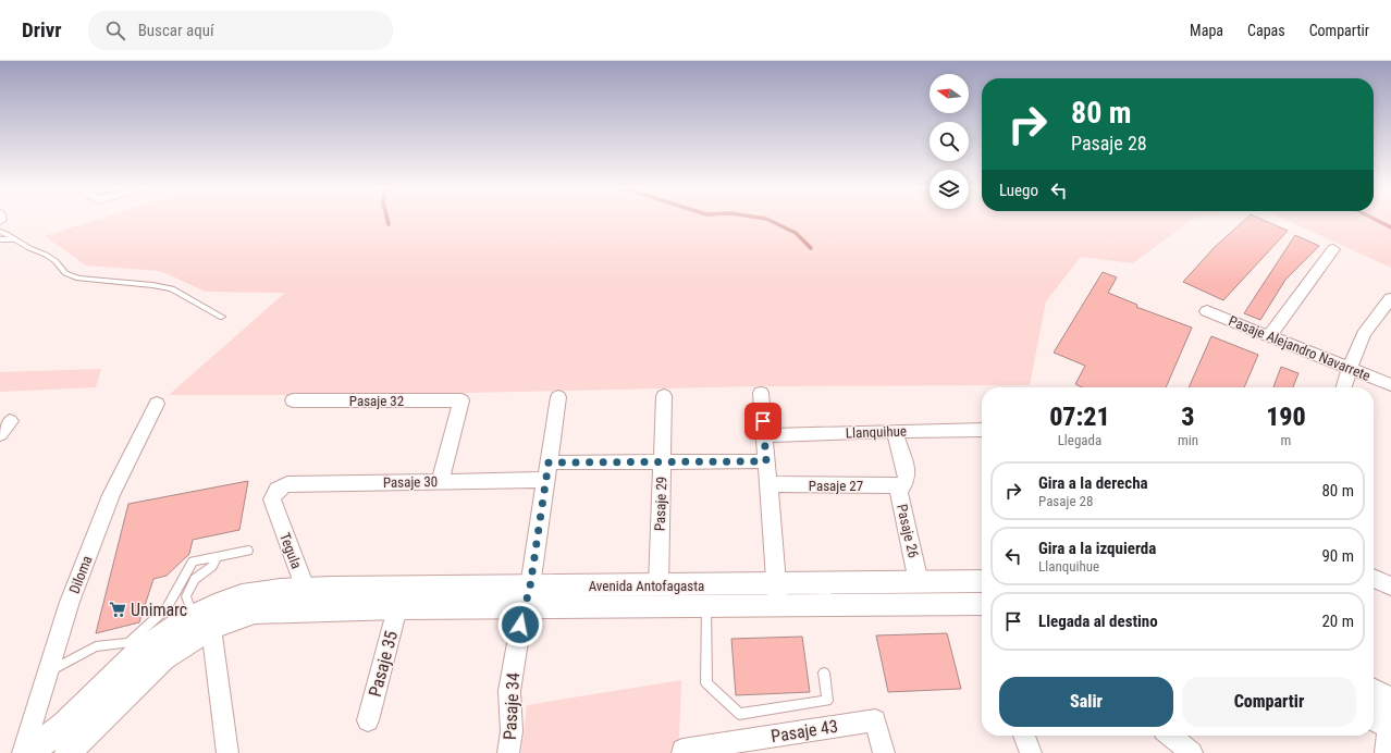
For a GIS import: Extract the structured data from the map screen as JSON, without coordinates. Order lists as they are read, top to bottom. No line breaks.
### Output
{"streets":{"street":["Pasaje Alejandro Navarrete","Pasaje 32","Llanquihue","Pasaje 30","Pasaje 27","Pasaje 29","Pasaje 26","Tegula","Diloma","Avenida Antofagasta","Pasaje 35","Pasaje 34","Pasaje 43"]},"crossings":[["Pasaje 32","Pasaje 30"],["Llanquihue","Pasaje 26"],["Pasaje 30","Pasaje 29"],["Pasaje 30","Tegula"],["Pasaje 30","Pasaje 34"],["Pasaje 27","Pasaje 26"],["Pasaje 29","Avenida Antofagasta"],["Pasaje 26","Avenida Antofagasta"],["Tegula","Avenida Antofagasta"],["Avenida Antofagasta","Pasaje 35"],["Avenida Antofagasta","Pasaje 34"]],"places":{"supermarket":["Unimarc"]},"north":"left","page":{"header":"Drivr","search":"Buscar aquí","nav":["Mapa","Capas","Compartir"],"turn":["80 m","Pasaje 28"],"then":"Luego","eta":["07:21","Llegada","3","min","190","m"],"list":[{"name":"Gira a la derecha","note":"Pasaje 28","value":"80 m"},{"name":"Gira a la izquierda","note":"Llanquihue","value":"90 m"},{"name":"Llegada al destino","value":"20 m"}],"buttons":["Salir","Compartir"]}}
